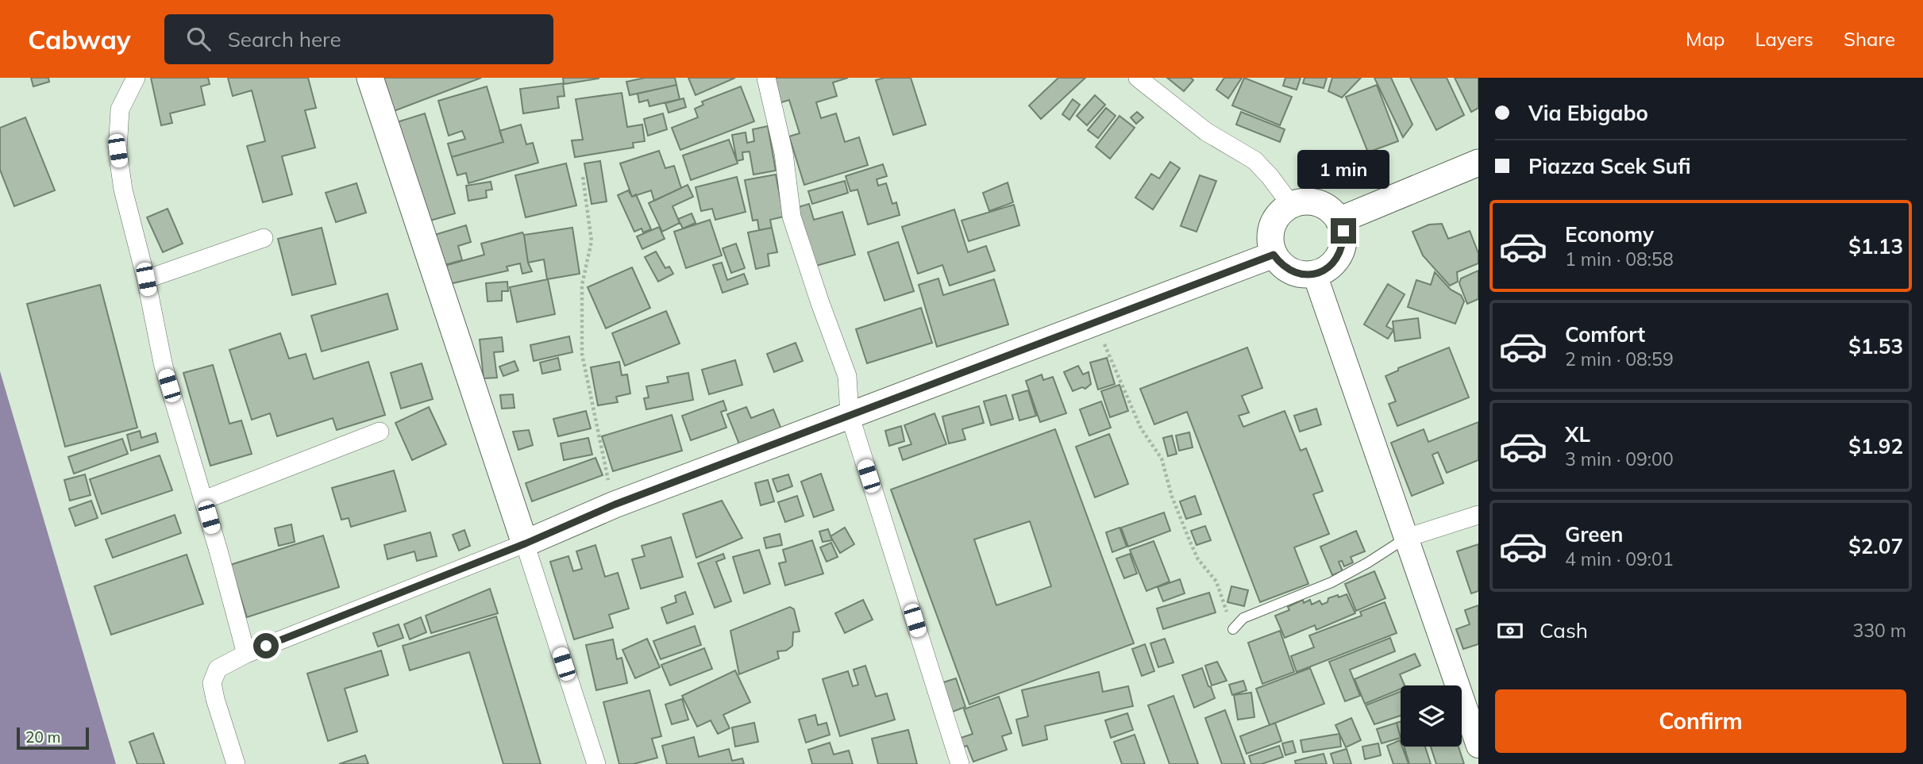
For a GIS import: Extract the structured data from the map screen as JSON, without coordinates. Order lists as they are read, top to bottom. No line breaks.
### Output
{"scale_bar":"20 m","page":{"header":"Cabway","search":"Search here","nav":["Map","Layers","Share"],"banner":["Via Ebigabo","Piazza Scek Sufi"],"bubble":"1 min","list":[{"name":"Economy","note":"1 min · 08:58","value":"$1.13"},{"name":"Comfort","note":"2 min · 08:59","value":"$1.53"},{"name":"XL","note":"3 min · 09:00","value":"$1.92"},{"name":"Green","note":"4 min · 09:01","value":"$2.07"}],"pay":["Cash","330 m"],"buttons":"Confirm","scale":"20 m"}}
